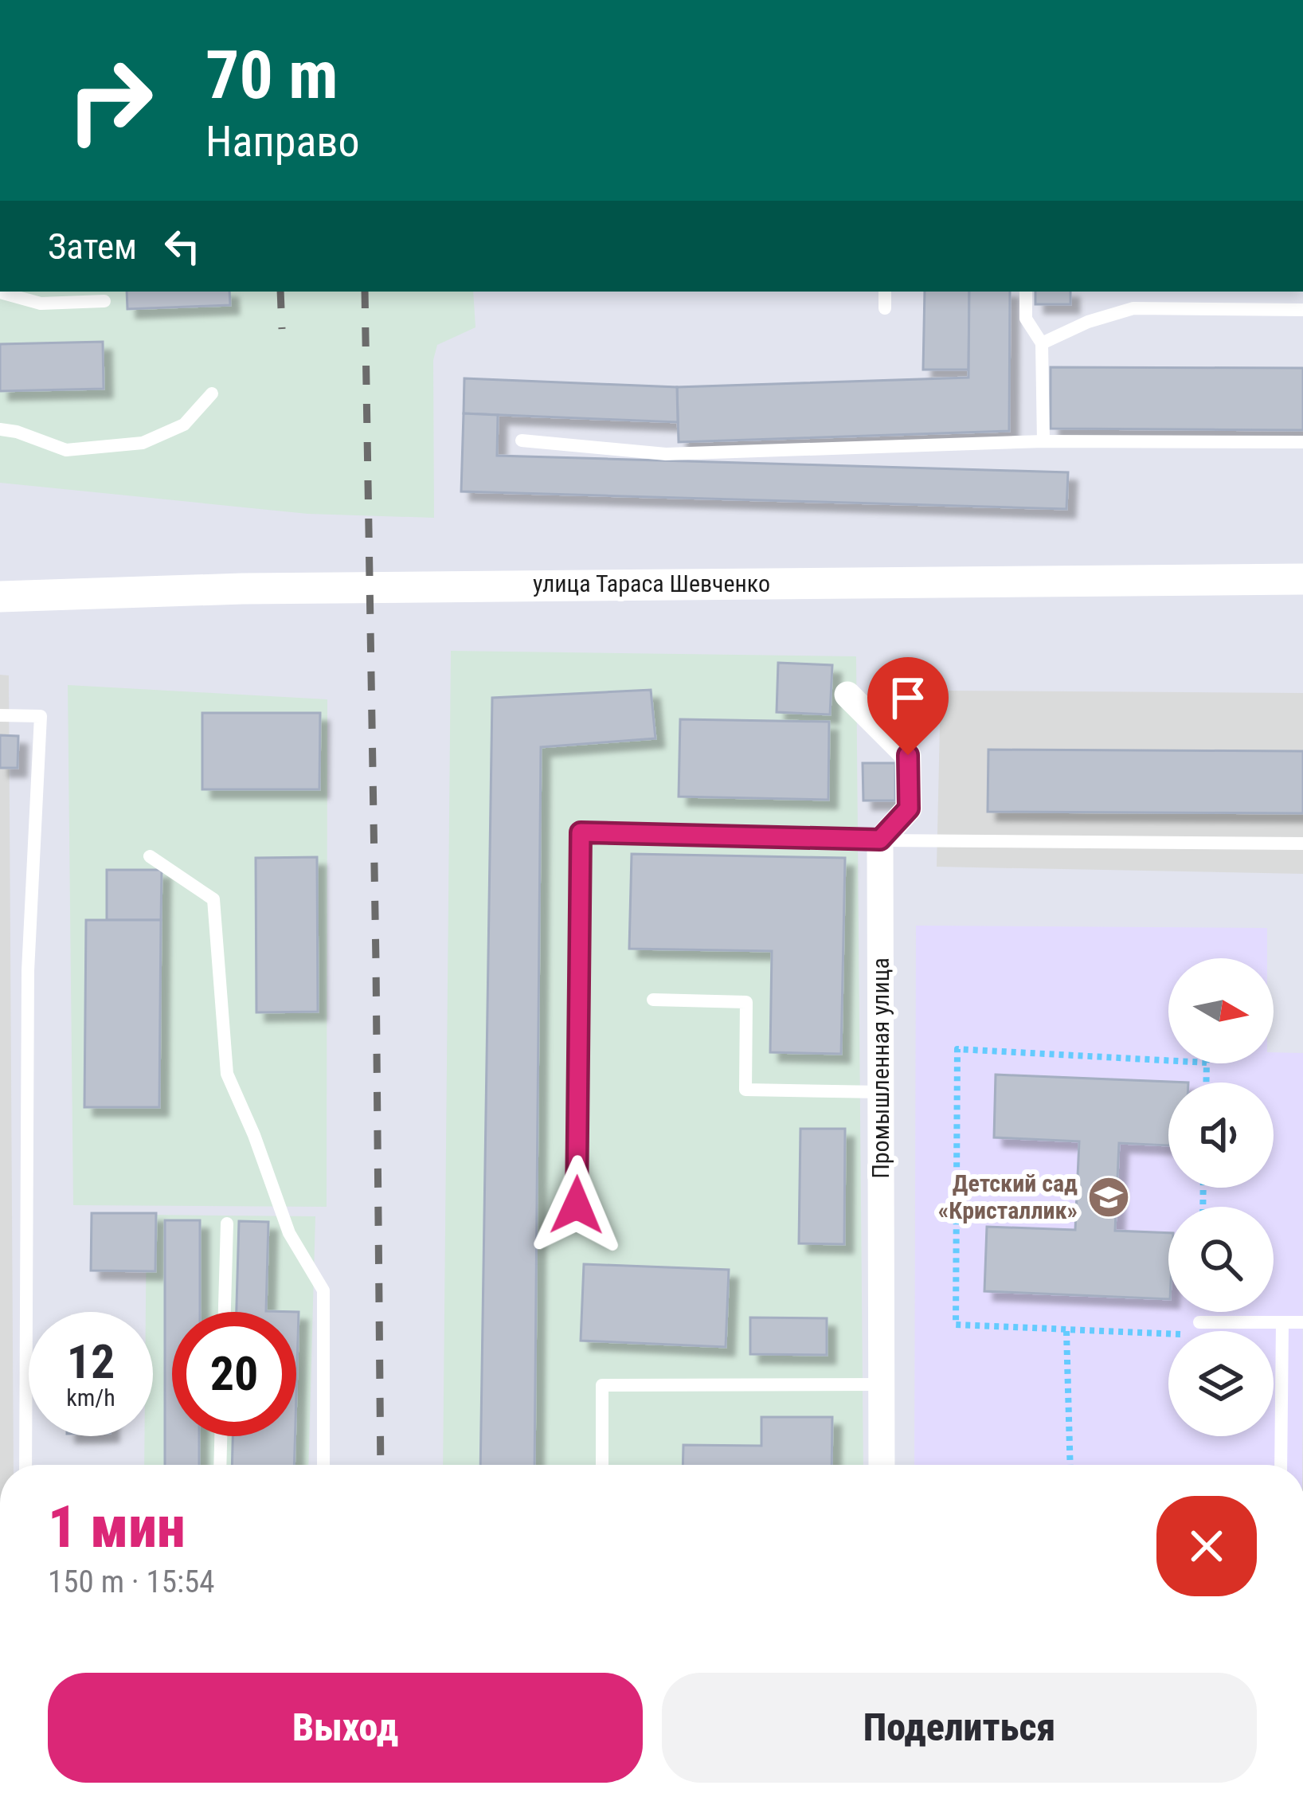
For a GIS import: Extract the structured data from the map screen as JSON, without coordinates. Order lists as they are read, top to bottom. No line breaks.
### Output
{"streets":{"street":["улица Тараса Шевченко","Промышленная улица"]},"places":{"school or university":["Детский сад «Кристаллик»"]},"north":"right","page":{"turn":["70 m","Направо"],"then":"Затем","speed":"12 km/h","limit":"20","heading":["1 мин","150 m · 15:54"],"buttons":["Выход","Поделиться"]}}
